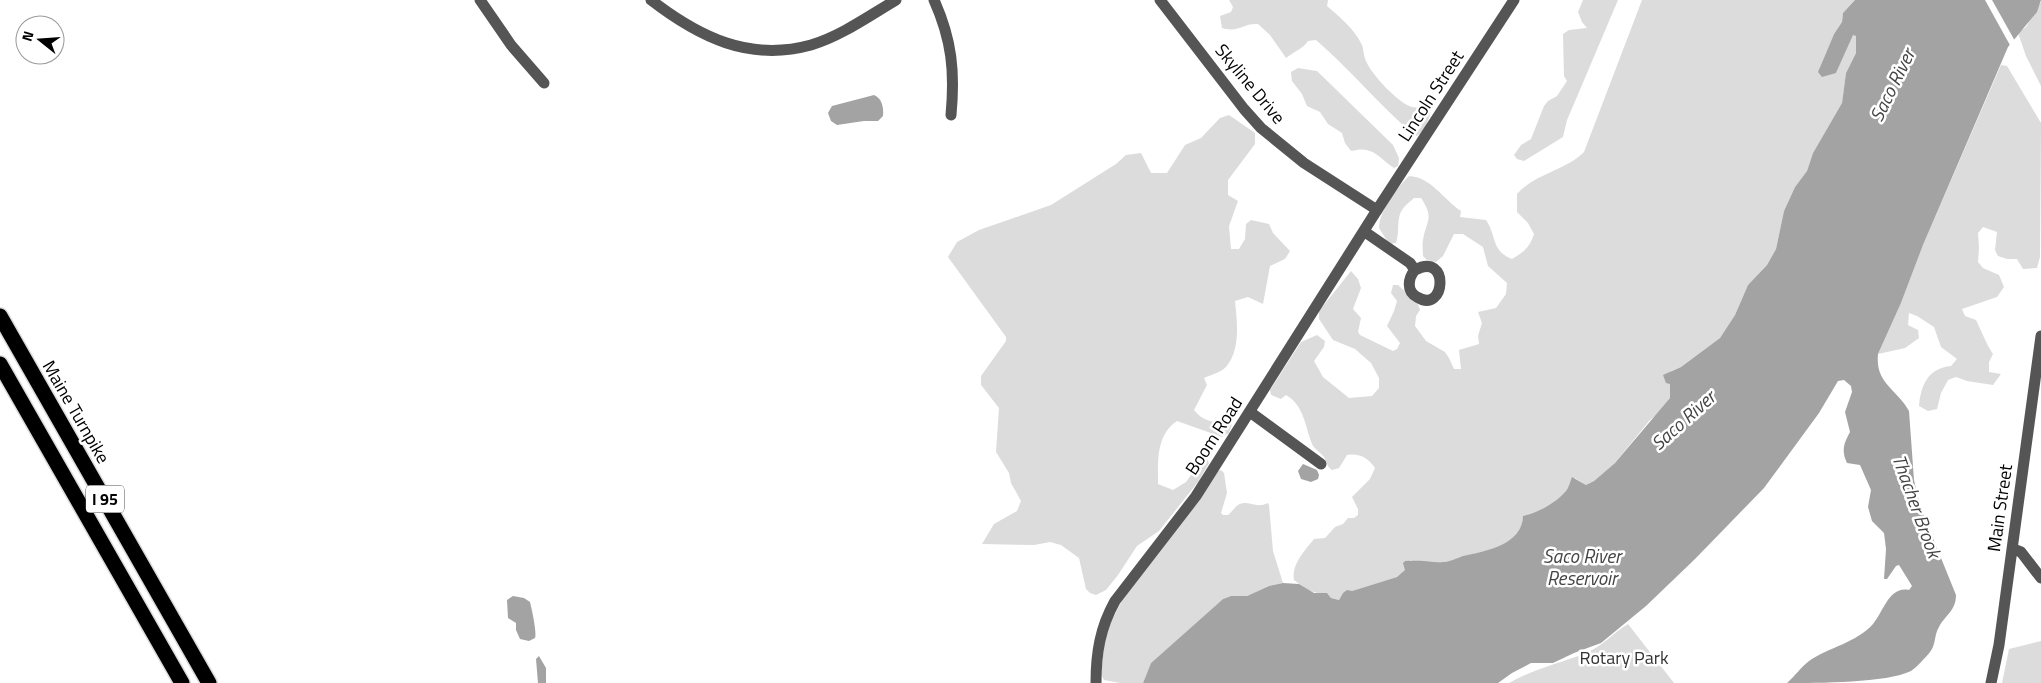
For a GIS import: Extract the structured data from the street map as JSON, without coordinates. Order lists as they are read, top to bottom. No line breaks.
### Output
{"streets":{"highway":["Maine Turnpike","I 95"],"street":["Skyline Drive","Lincoln Street","Boom Road","Main Street"]},"crossings":[["Skyline Drive","Lincoln Street"],["Skyline Drive","Boom Road"],["Lincoln Street","Boom Road"]],"water":["Saco River","Thacher Brook","Saco River Reservoir"],"parks":["Rotary Park"],"north":"left"}
